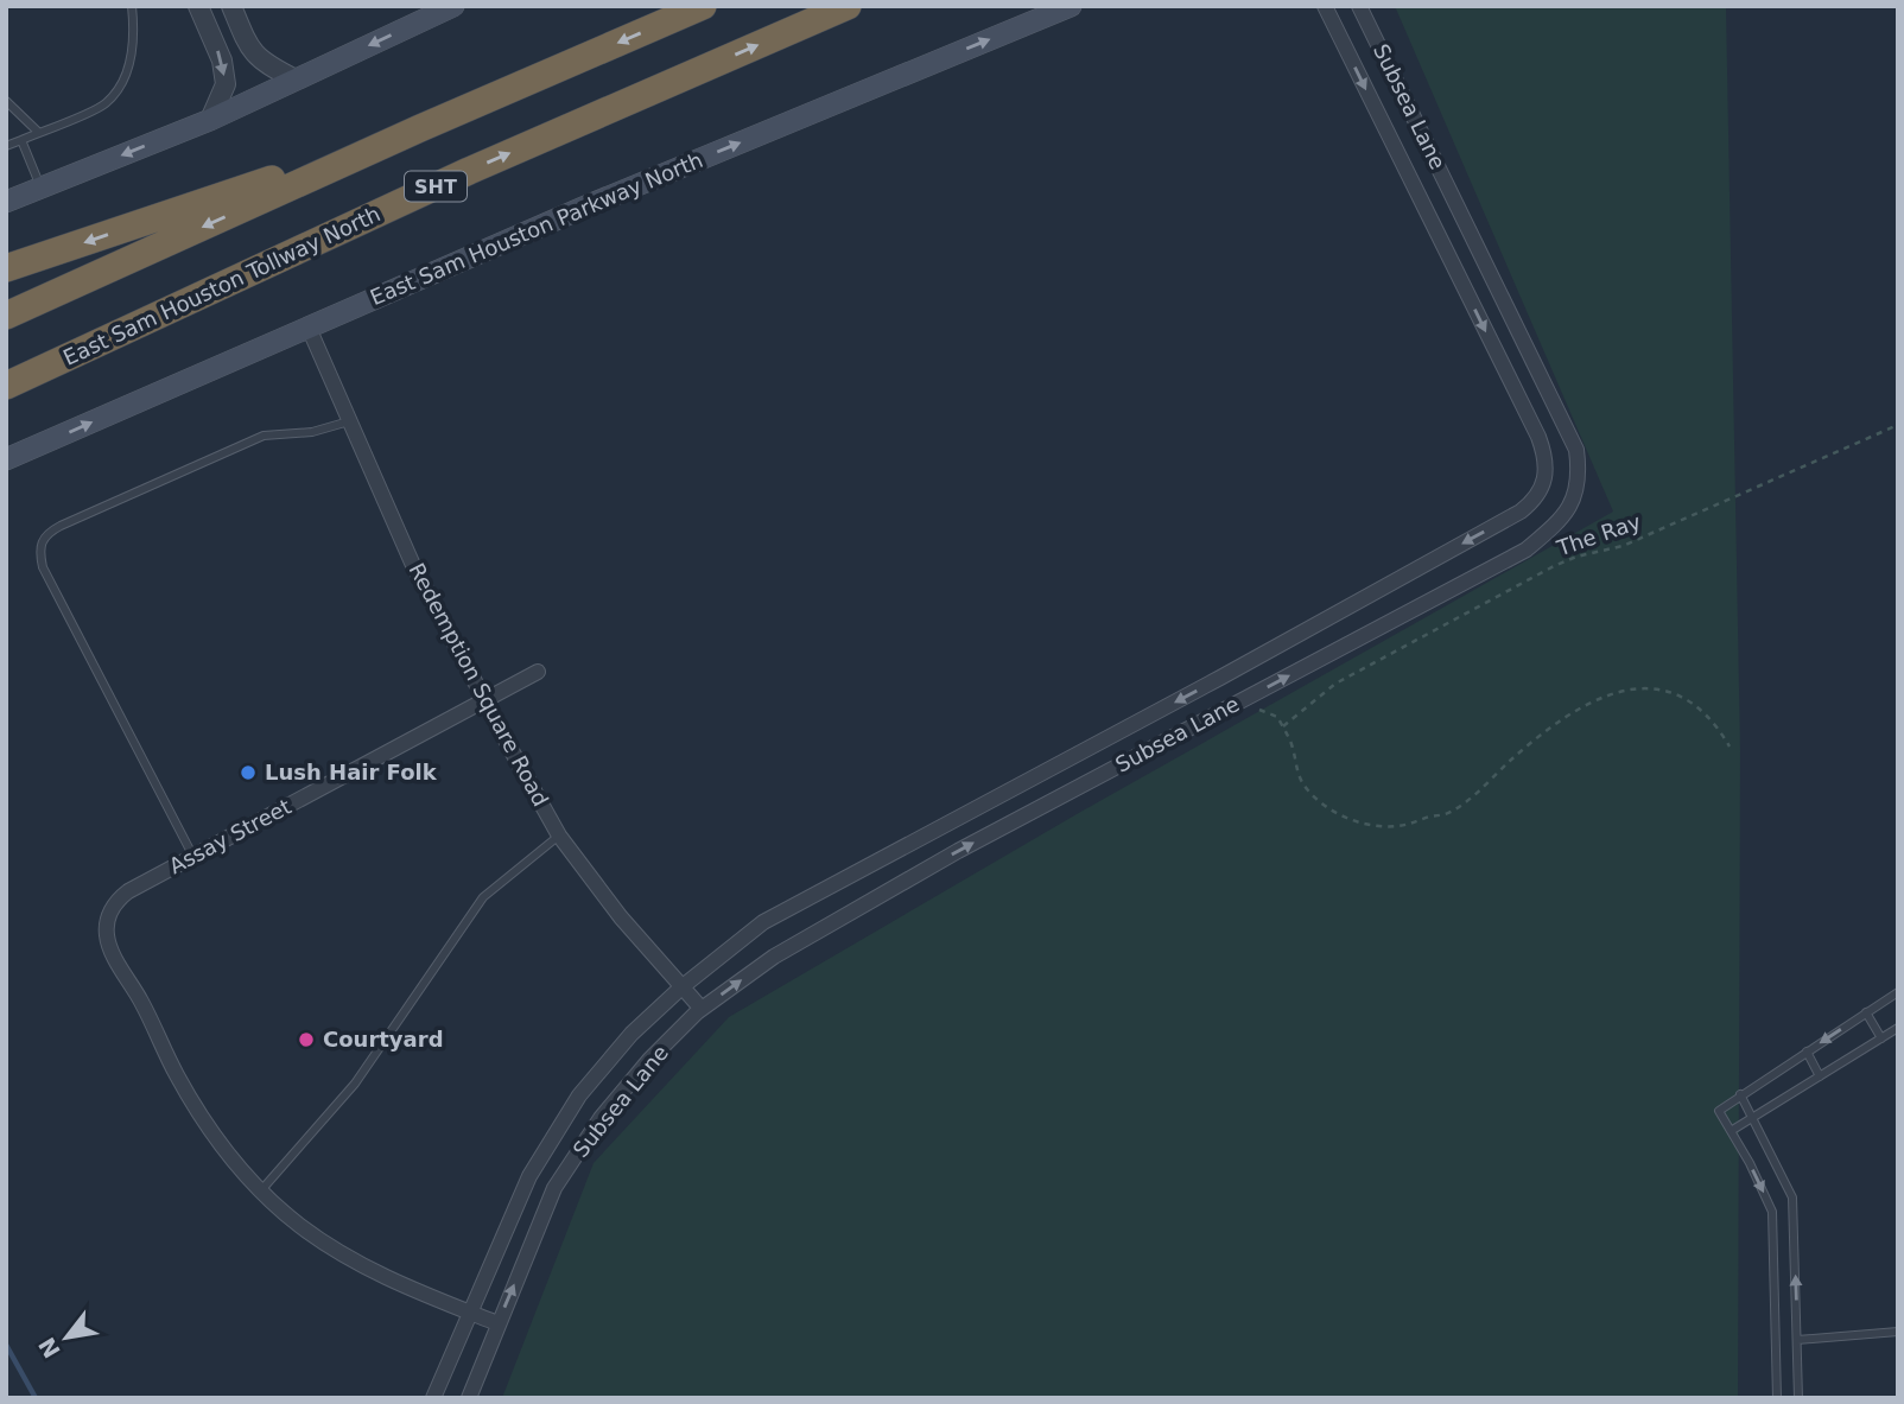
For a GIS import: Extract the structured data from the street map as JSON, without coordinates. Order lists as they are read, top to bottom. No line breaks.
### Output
{"streets":{"highway":["SHT","East Sam Houston Tollway North"],"main road":["East Sam Houston Parkway North"],"street":["Subsea Lane","Redemption Square Road","Assay Street"],"path":["The Ray"]},"crossings":[["Subsea Lane","Redemption Square Road"],["East Sam Houston Parkway North","Redemption Square Road"],["Redemption Square Road","Assay Street"]],"one_way":["East Sam Houston Parkway North"],"places":["Lush Hair Folk","Courtyard"],"north":"bottom left"}
